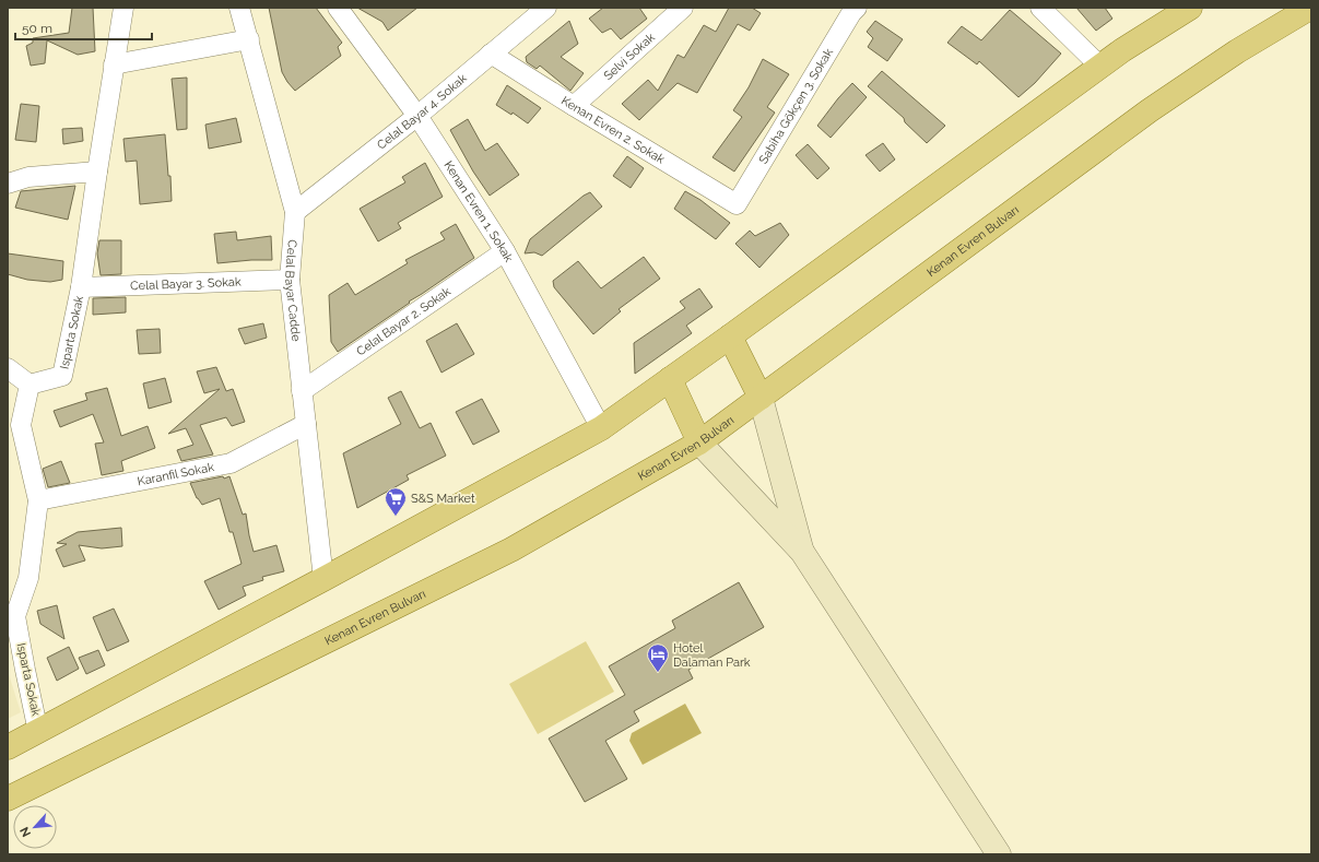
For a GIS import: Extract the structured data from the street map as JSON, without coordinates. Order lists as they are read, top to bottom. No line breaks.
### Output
{"streets":{"main road":["Kenan Evren Bulvarı"],"street":["Selvi Sokak","Sabiha Gökçen 3. Sokak","Celal Bayar 4. Sokak","Kenan Evren 2. Sokak","Kenan Evren 1. Sokak","Celal Bayar 3. Sokak","Celal Bayar Cadde","Celal Bayar 2. Sokak","Isparta Sokak","Karanfil Sokak"]},"crossings":[["Selvi Sokak","Kenan Evren 2. Sokak"],["Sabiha Gökçen 3. Sokak","Kenan Evren 2. Sokak"],["Celal Bayar 4. Sokak","Kenan Evren 2. Sokak"],["Celal Bayar 4. Sokak","Kenan Evren 1. Sokak"],["Celal Bayar 4. Sokak","Celal Bayar Cadde"],["Kenan Evren 1. Sokak","Celal Bayar 2. Sokak"],["Celal Bayar 3. Sokak","Celal Bayar Cadde"],["Celal Bayar 3. Sokak","Isparta Sokak"],["Celal Bayar Cadde","Celal Bayar 2. Sokak"],["Celal Bayar Cadde","Karanfil Sokak"],["Isparta Sokak","Karanfil Sokak"]],"places":{"supermarket":["S&S Market"],"hotel":["Hotel Dalaman Park"]},"scale_bar":"50 m","north":"bottom left"}
